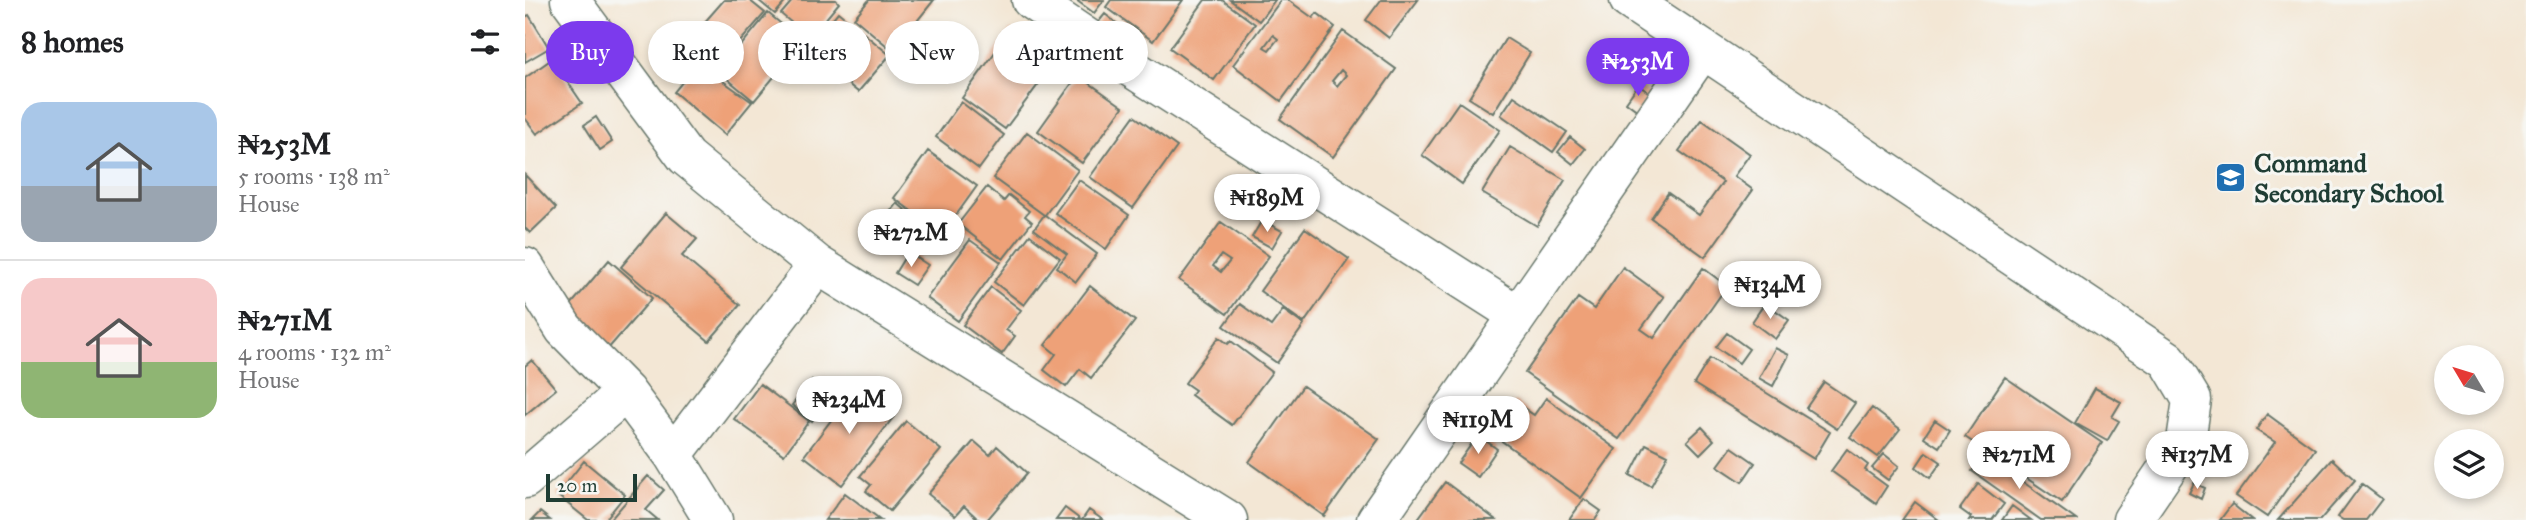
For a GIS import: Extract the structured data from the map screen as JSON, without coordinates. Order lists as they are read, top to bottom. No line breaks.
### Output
{"places":{"school or university":["Command Secondary School"]},"scale_bar":"20 m","north":"top left","page":{"heading":"8 homes","chip":["Buy","Rent","Filters","New","Apartment"],"price":["₦253M","₦189M","₦272M","₦134M","₦234M","₦119M","₦271M","₦137M"],"list":[{"name":"₦253M","note":"5 rooms · 138 m² · House"},{"name":"₦271M","note":"4 rooms · 132 m² · House"}],"scale":"20 m"}}
